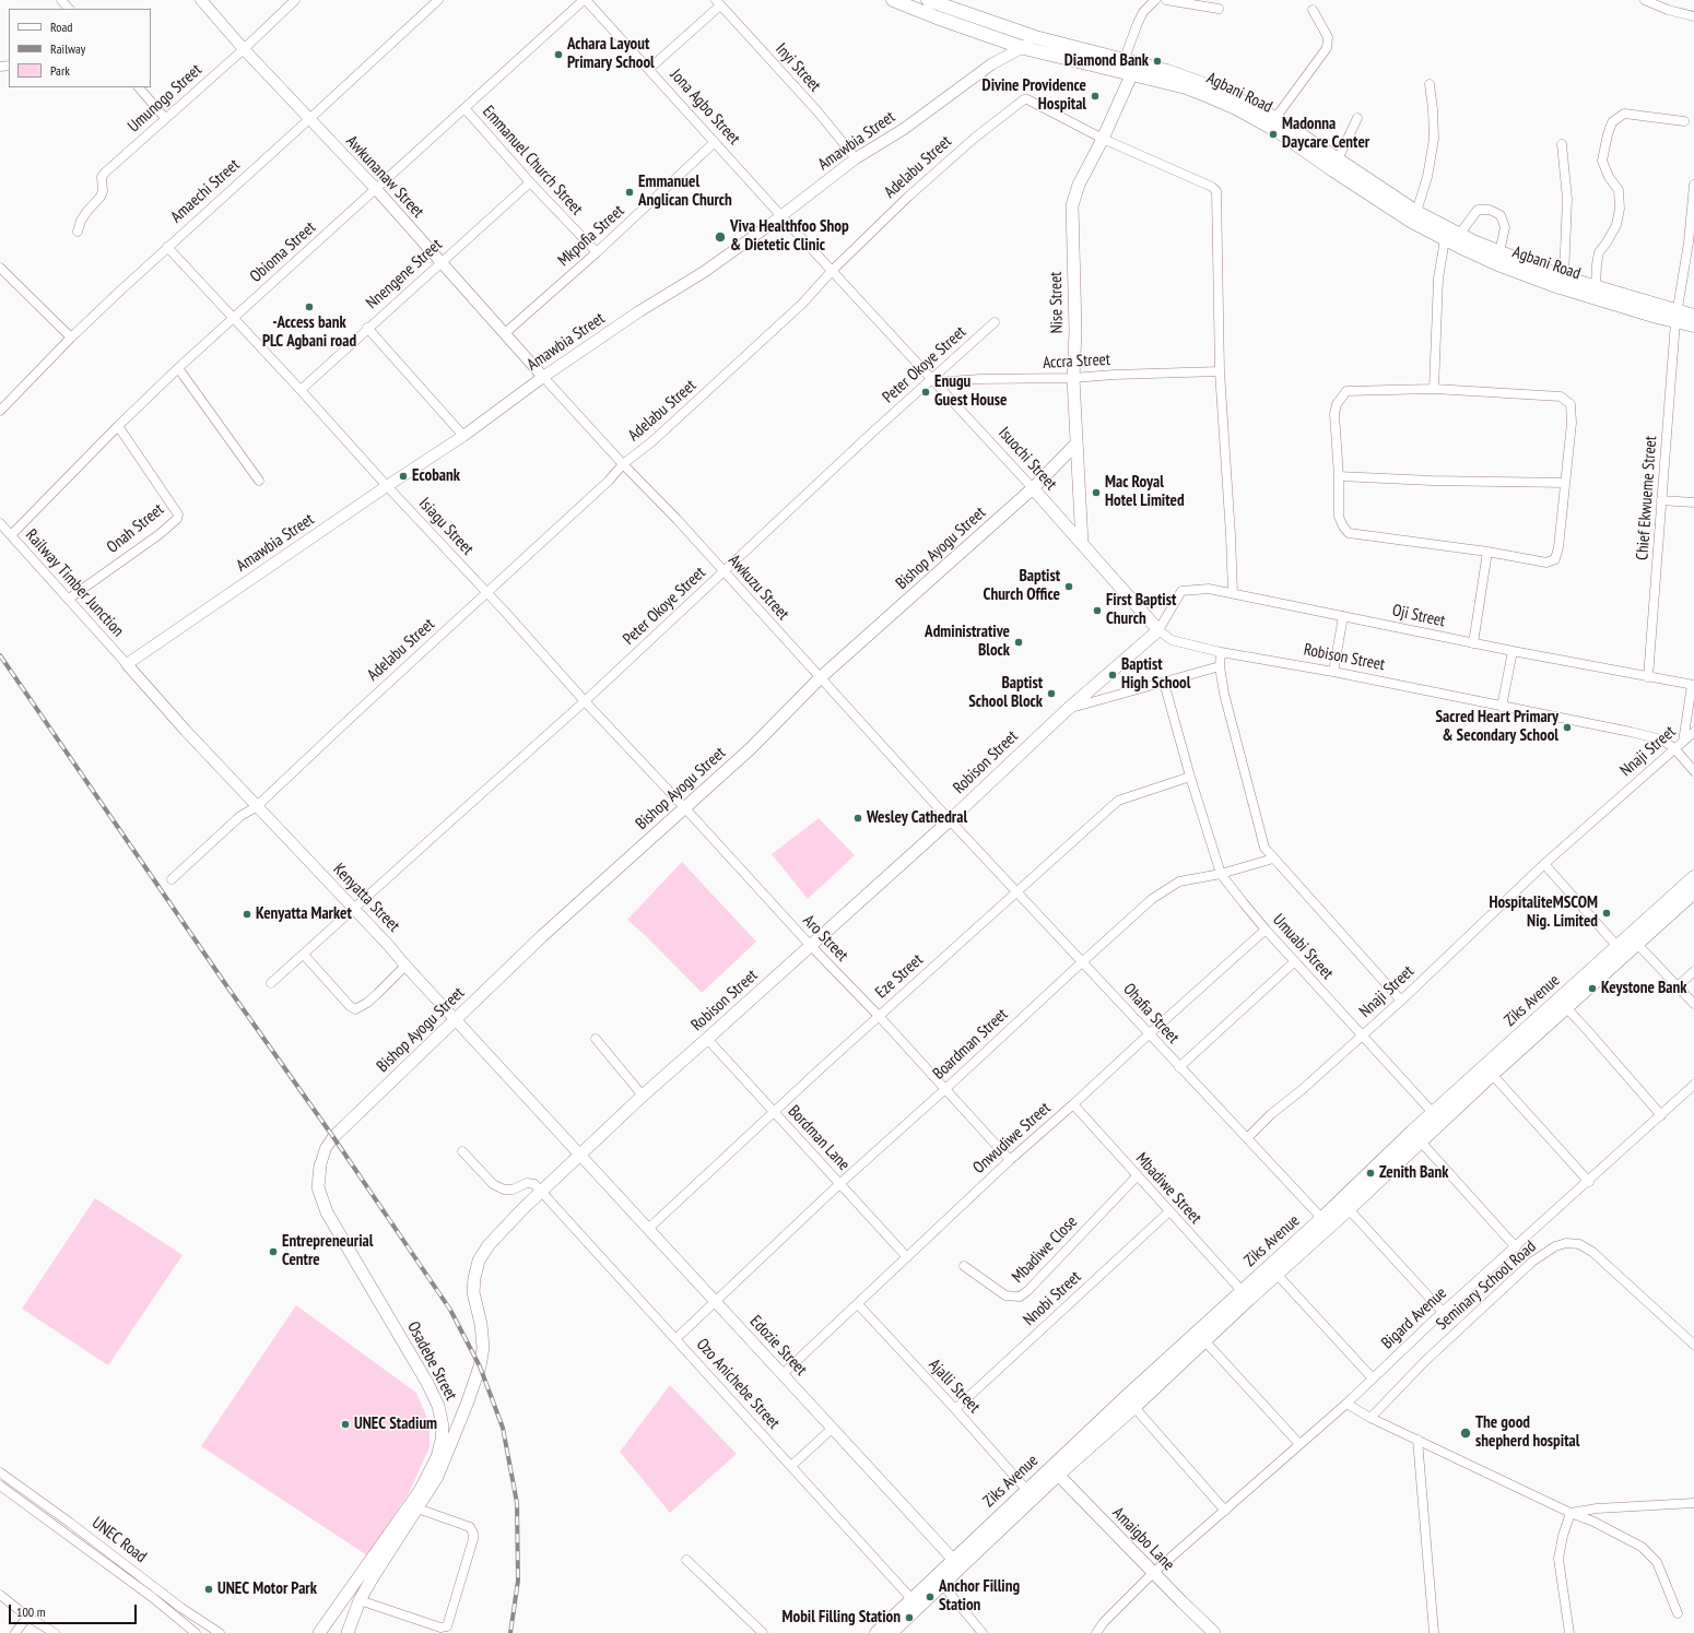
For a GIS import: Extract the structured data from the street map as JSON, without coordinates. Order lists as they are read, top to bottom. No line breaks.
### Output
{"streets":{"main road":["Agbani Road","Nise Street","Isuochi Street","Bishop Ayogu Street","Robison Street","Ziks Avenue","Osadebe Street","Amaigbo Lane"],"street":["Inyi Street","Umunogo Street","Jona Agbo Street","Amawbia Street","Emmanuel Church Street","Adelabu Street","Awkunanaw Street","Amaechi Street","Mkpofia Street","Obioma Street","Nnengene Street","Accra Street","Peter Okoye Street","Chief Ekwueme Street","Isiagu Street","Onah Street","Railway Timber Junction","Awkuzu Street","Oji Street","Nnaji Street","Kenyatta Street","Aro Street","Umuabi Street","Eze Street","Ohafia Street","Boardman Street","Bordman Lane","Onwudiwe Street","Mbadiwe Street","Mbadiwe Close","Seminary School Road","Nnobi Street","Bigard Avenue","Edozie Street","Ozo Anichebe Street","Ajalli Street","UNEC Road"]},"crossings":[["Inyi Street","Amawbia Street"],["Agbani Road","Amawbia Street"],["Agbani Road","Nise Street"],["Agbani Road","Chief Ekwueme Street"],["Umunogo Street","Awkunanaw Street"],["Jona Agbo Street","Amawbia Street"],["Jona Agbo Street","Mkpofia Street"],["Jona Agbo Street","Obioma Street"],["Jona Agbo Street","Isuochi Street"],["Amawbia Street","Awkunanaw Street"],["Amawbia Street","Isuochi Street"],["Amawbia Street","Isiagu Street"],["Amawbia Street","Railway Timber Junction"],["Amawbia Street","Awkuzu Street"],["Amawbia Street","Kenyatta Street"],["Emmanuel Church Street","Mkpofia Street"],["Emmanuel Church Street","Obioma Street"],["Emmanuel Church Street","Nnengene Street"],["Adelabu Street","Nise Street"],["Adelabu Street","Isuochi Street"],["Adelabu Street","Isiagu Street"],["Adelabu Street","Awkuzu Street"],["Adelabu Street","Kenyatta Street"],["Awkunanaw Street","Amaechi Street"],["Awkunanaw Street","Mkpofia Street"],["Awkunanaw Street","Obioma Street"],["Awkunanaw Street","Nnengene Street"],["Awkunanaw Street","Awkuzu Street"],["Amaechi Street","Isiagu Street"],["Obioma Street","Isiagu Street"],["Obioma Street","Onah Street"],["Obioma Street","Railway Timber Junction"],["Nnengene Street","Isiagu Street"],["Nise Street","Accra Street"],["Nise Street","Isuochi Street"],["Nise Street","Bishop Ayogu Street"],["Accra Street","Peter Okoye Street"],["Accra Street","Isuochi Street"],["Peter Okoye Street","Isuochi Street"],["Peter Okoye Street","Isiagu Street"],["Peter Okoye Street","Awkuzu Street"],["Peter Okoye Street","Kenyatta Street"],["Isuochi Street","Bishop Ayogu Street"],["Isuochi Street","Oji Street"],["Isuochi Street","Robison Street"],["Chief Ekwueme Street","Oji Street"],["Isiagu Street","Bishop Ayogu Street"],["Isiagu Street","Aro Street"],["Onah Street","Railway Timber Junction"],["Bishop Ayogu Street","Awkuzu Street"],["Bishop Ayogu Street","Kenyatta Street"],["Bishop Ayogu Street","Aro Street"],["Bishop Ayogu Street","Osadebe Street"],["Railway Timber Junction","Kenyatta Street"],["Awkuzu Street","Robison Street"],["Awkuzu Street","Ohafia Street"],["Oji Street","Robison Street"],["Robison Street","Nnaji Street"],["Robison Street","Kenyatta Street"],["Robison Street","Aro Street"],["Robison Street","Ohafia Street"],["Robison Street","Bordman Lane"],["Robison Street","Edozie Street"],["Robison Street","Osadebe Street"],["Robison Street","Ozo Anichebe Street"],["Nnaji Street","Umuabi Street"],["Nnaji Street","Ohafia Street"],["Kenyatta Street","Edozie Street"],["Aro Street","Eze Street"],["Aro Street","Boardman Street"],["Aro Street","Onwudiwe Street"],["Umuabi Street","Eze Street"],["Umuabi Street","Ziks Avenue"],["Umuabi Street","Boardman Street"],["Umuabi Street","Onwudiwe Street"],["Eze Street","Ohafia Street"],["Eze Street","Bordman Lane"],["Eze Street","Edozie Street"],["Ziks Avenue","Ohafia Street"],["Ziks Avenue","Mbadiwe Street"],["Ziks Avenue","Edozie Street"],["Ziks Avenue","Ozo Anichebe Street"],["Ziks Avenue","Ajalli Street"],["Ziks Avenue","Amaigbo Lane"],["Ohafia Street","Boardman Street"],["Ohafia Street","Onwudiwe Street"],["Boardman Street","Bordman Lane"],["Boardman Street","Edozie Street"],["Boardman Street","Ozo Anichebe Street"],["Bordman Lane","Onwudiwe Street"],["Onwudiwe Street","Mbadiwe Street"],["Onwudiwe Street","Edozie Street"],["Onwudiwe Street","Ajalli Street"],["Mbadiwe Street","Mbadiwe Close"],["Mbadiwe Street","Nnobi Street"],["Nnobi Street","Ajalli Street"],["Bigard Avenue","Amaigbo Lane"],["Osadebe Street","Ozo Anichebe Street"]],"places":["Achara Layout Primary School","Diamond Bank","Divine Providence Hospital","Madonna Daycare Center","Emmanuel Anglican Church","Viva Healthfoo Shop & Dietetic Clinic","-Access bank PLC Agbani road","Enugu Guest House","Ecobank","Mac Royal Hotel Limited","Baptist Church Office","First Baptist Church","Administrative Block","Baptist High School","Baptist School Block","Sacred Heart Primary & Secondary School","Wesley Cathedral","HospitaliteMSCOM Nig. Limited","Kenyatta Market","Keystone Bank","Zenith Bank","Entrepreneurial Centre","UNEC Stadium","The good shepherd hospital","UNEC Motor Park","Anchor Filling Station","Mobil Filling Station"],"legend":["Road","Railway","Park"],"scale_bar":"100 m"}
